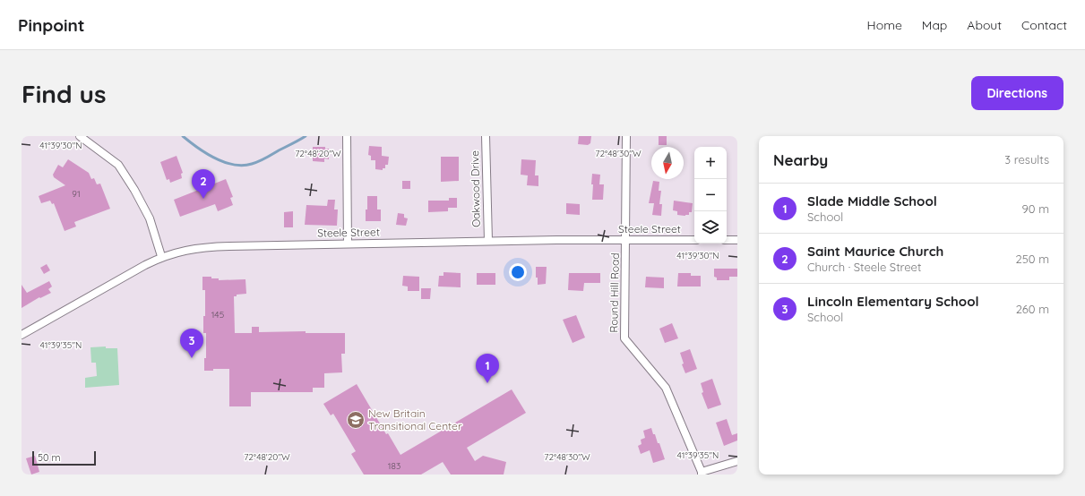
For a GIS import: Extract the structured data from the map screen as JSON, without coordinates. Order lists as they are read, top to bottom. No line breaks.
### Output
{"streets":{"street":["Oakwood Drive","Steele Street","Round Hill Road"]},"crossings":[["Oakwood Drive","Steele Street"],["Steele Street","Round Hill Road"]],"places":{"school or university":["New Britain Transitional Center"]},"house_numbers":["91","145","183"],"scale_bar":"50 m","north":"bottom","page":{"header":"Pinpoint","nav":["Home","Map","About","Contact"],"buttons":"Directions","title":"Find us","heading":["Nearby","3 results"],"map_buttons":["+","−"],"pins":["2","3","1"],"list":[{"mark":"1","name":"Slade Middle School","note":"School","value":"90 m"},{"mark":"2","name":"Saint Maurice Church","note":"Church · Steele Street","value":"250 m"},{"mark":"3","name":"Lincoln Elementary School","note":"School","value":"260 m"}],"scale":"50 m"},"coordinates":["41°39'30\"N","72°48'20\"W","72°48'30\"W","41°39'35\"N"]}
